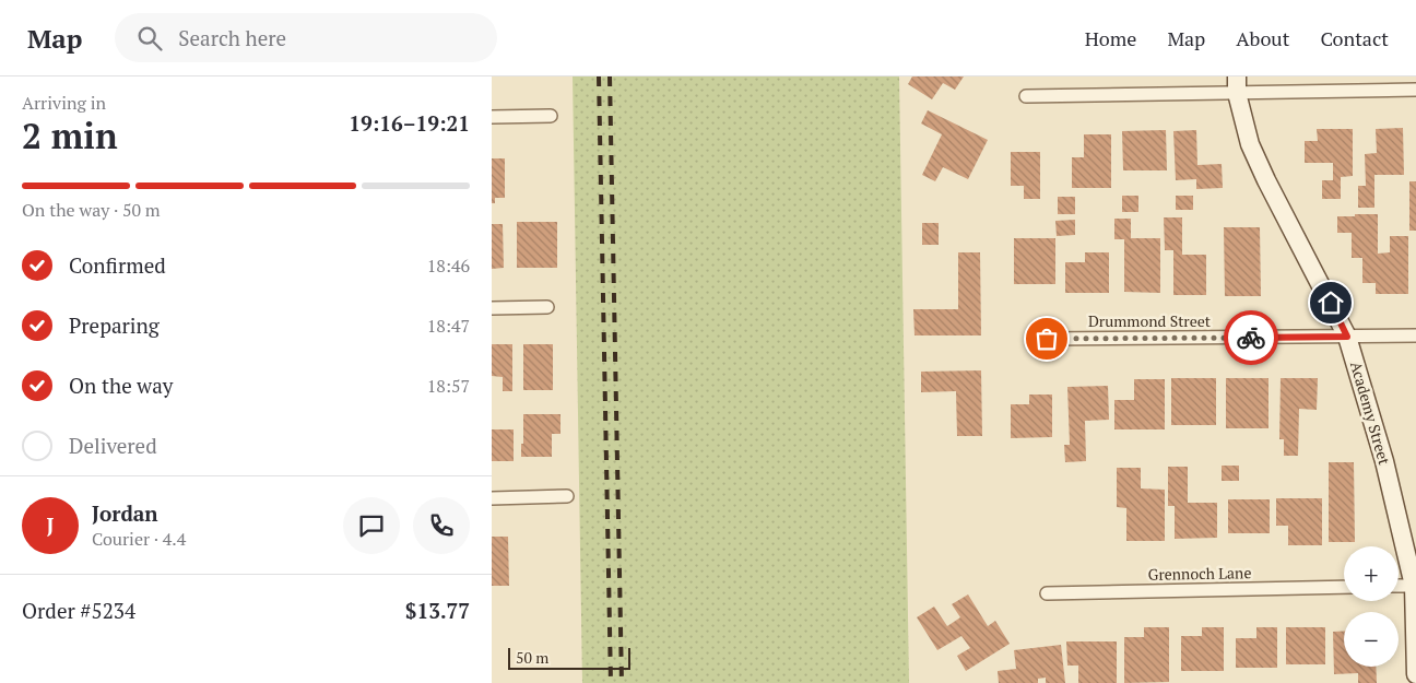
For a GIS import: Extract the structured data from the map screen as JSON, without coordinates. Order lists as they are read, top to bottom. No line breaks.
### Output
{"streets":{"street":["Drummond Street","Academy Street","Grennoch Lane"]},"crossings":[["Drummond Street","Academy Street"]],"scale_bar":"50 m","page":{"header":"Map","search":"Search here","nav":["Home","Map","About","Contact"],"heading":["2 min","Arriving in","19:16–19:21"],"panel":["Jordan","Courier · 4.4","Order #5234","$13.77"],"bar":"On the way · 50 m","list":[["Confirmed","18:46"],["Preparing","18:47"],["On the way","18:57"],"Delivered"],"round":"J","map_buttons":["+","−"],"scale":"50 m"}}
